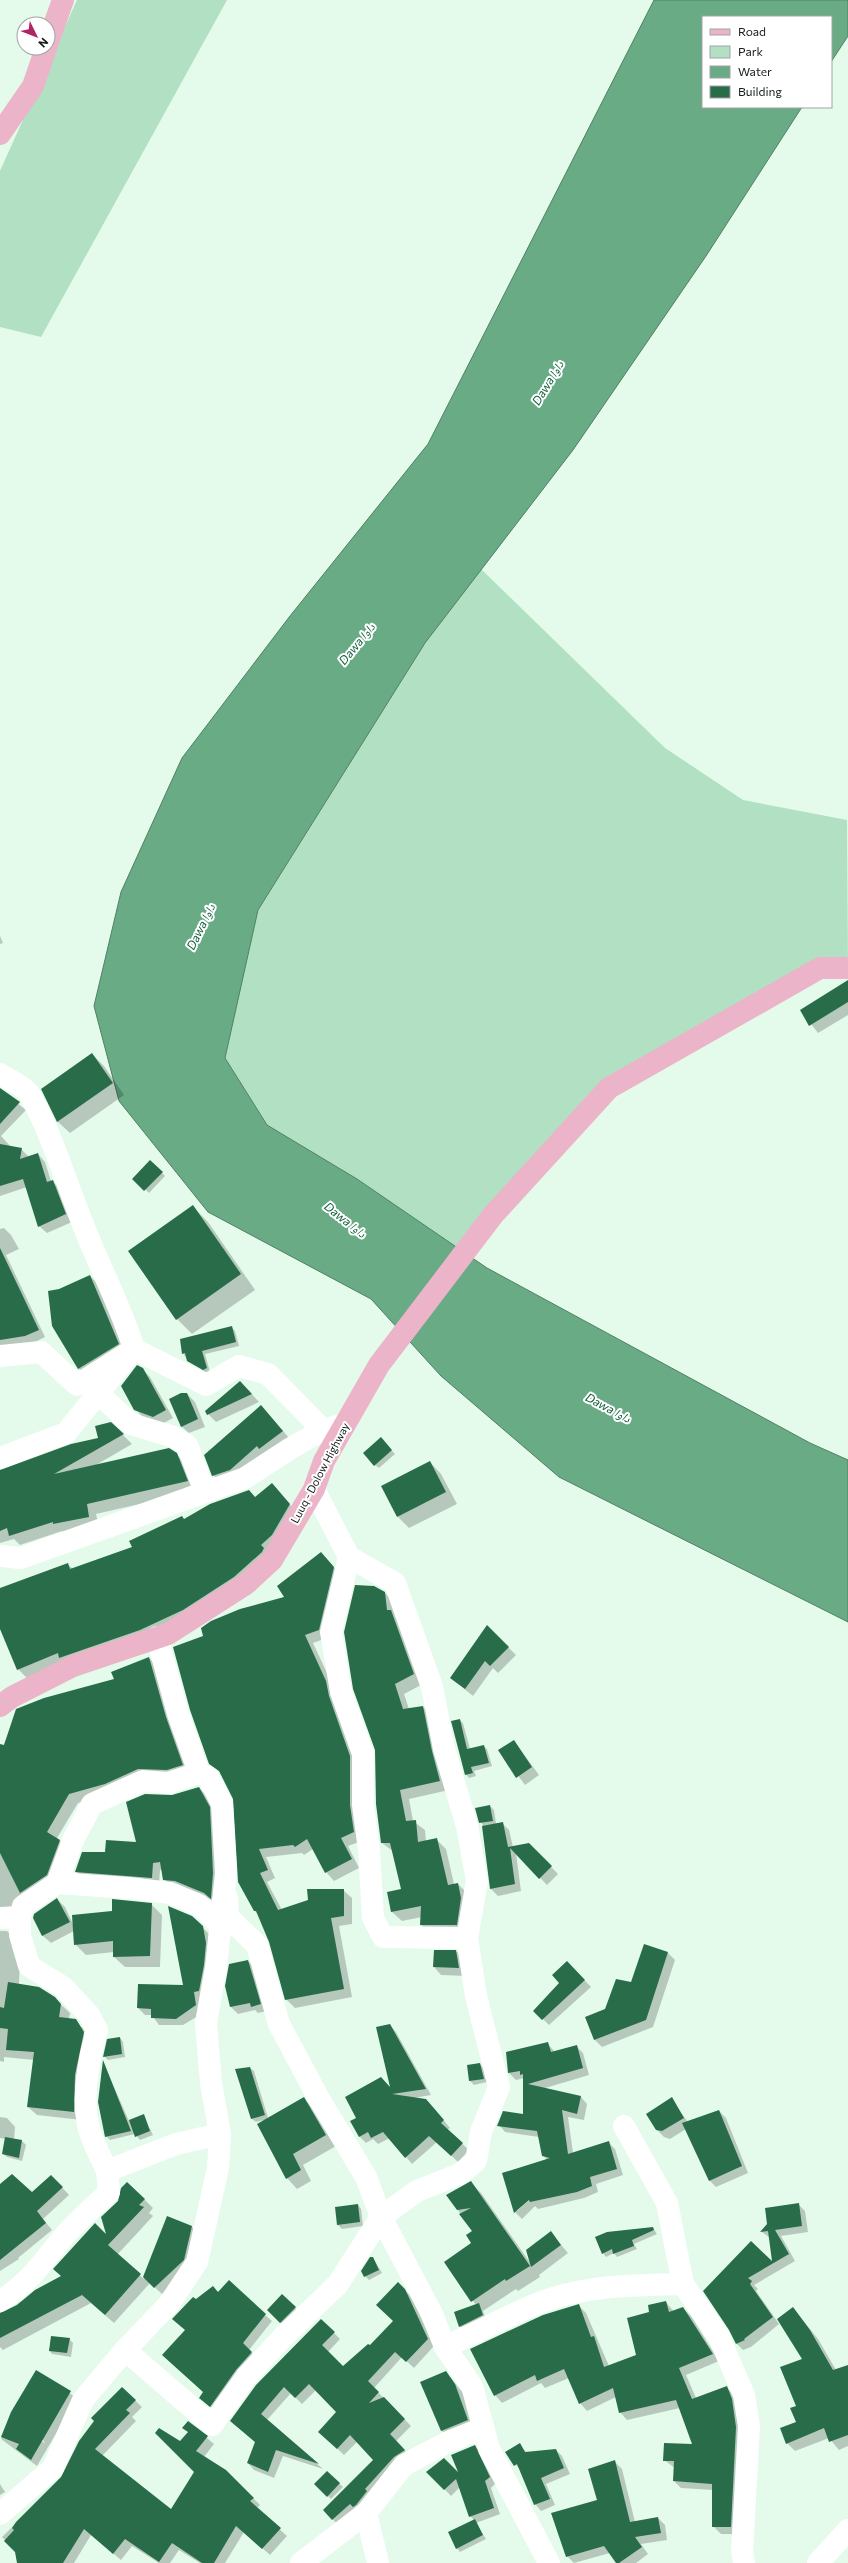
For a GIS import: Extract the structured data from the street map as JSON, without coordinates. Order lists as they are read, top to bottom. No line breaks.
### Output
{"streets":{"main road":["Luuq - Dolow Highway"]},"water":["Dawa داوا"],"legend":["Road","Park","Water","Building"],"north":"bottom right"}
